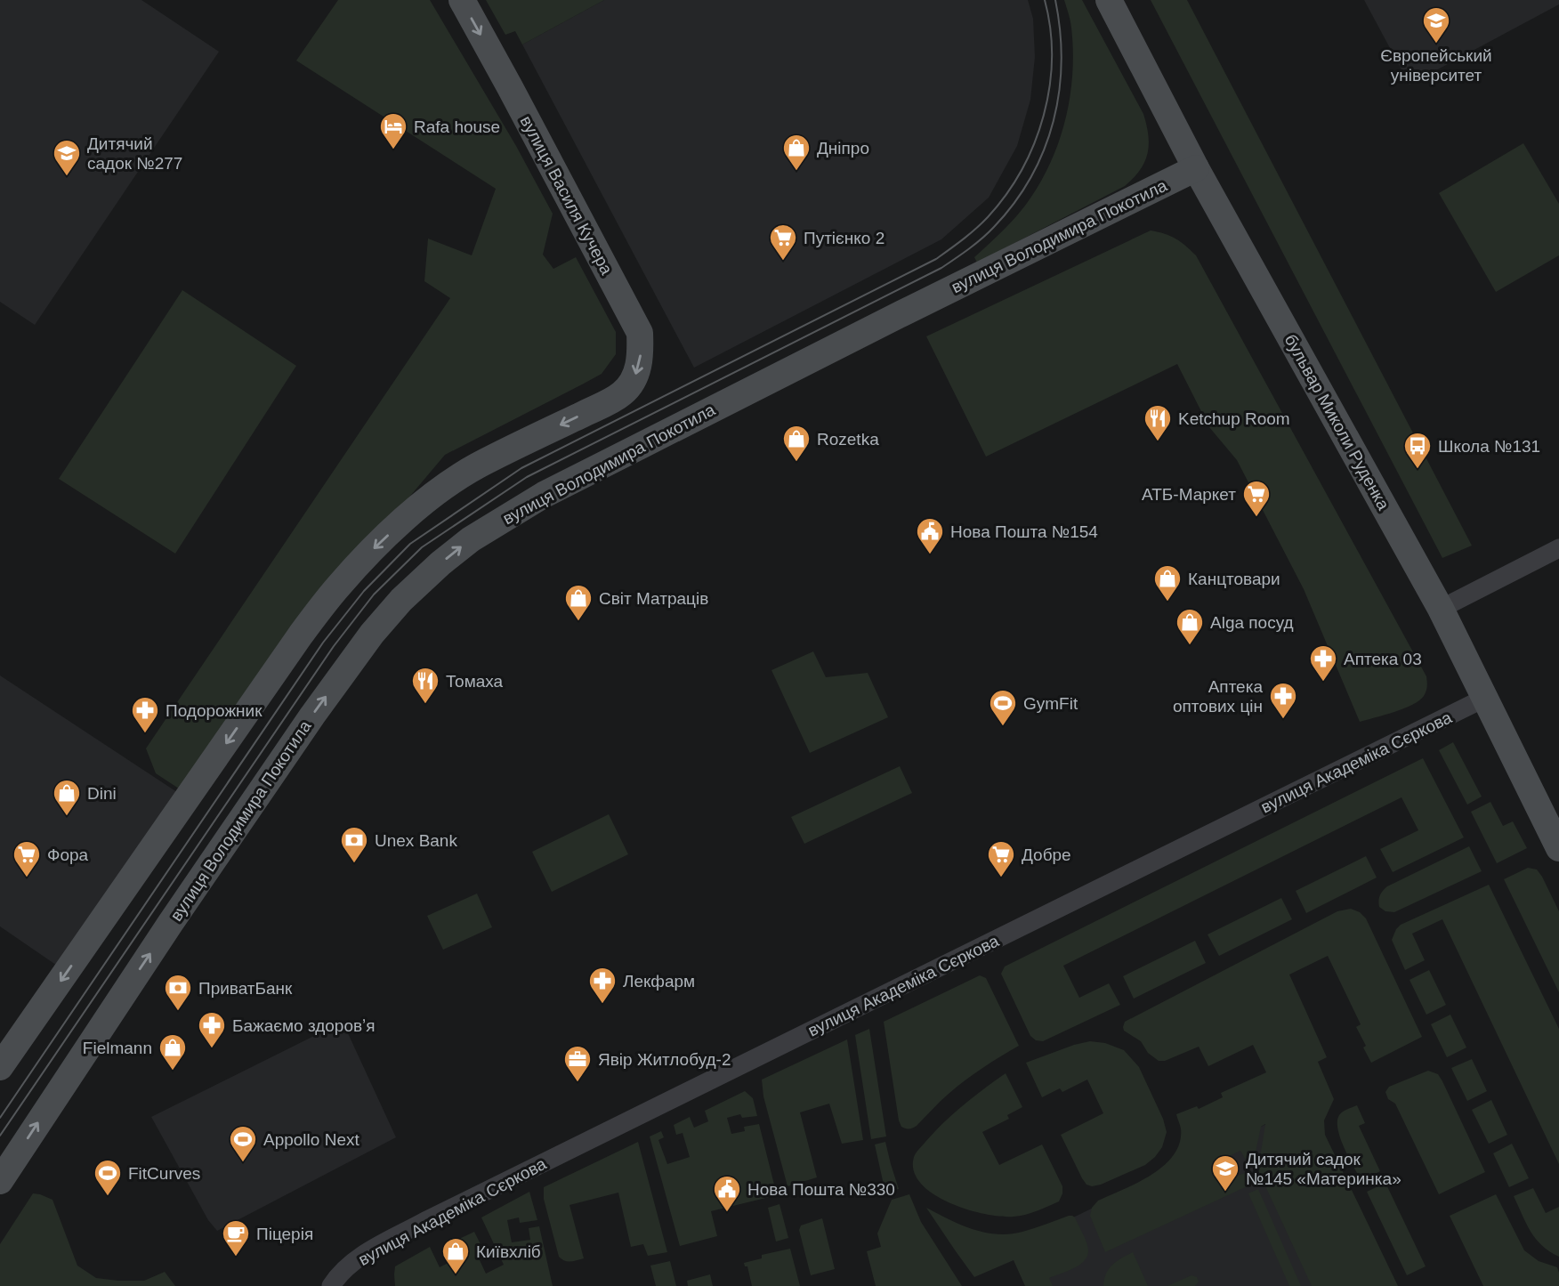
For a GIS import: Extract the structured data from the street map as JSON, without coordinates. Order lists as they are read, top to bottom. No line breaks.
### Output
{"streets":{"street":["вулиця Василя Кучера","вулиця Володимира Покотила","бульвар Миколи Руденка","вулиця Академіка Сєркова"]},"crossings":[["вулиця Володимира Покотила","бульвар Миколи Руденка"],["бульвар Миколи Руденка","вулиця Академіка Сєркова"]],"one_way":["вулиця Василя Кучера","вулиця Володимира Покотила"],"places":{"school or university":["Європейський університет","Дитячий садок №277","Дитячий садок №145 «Материнка»"],"hotel":["Rafa house"],"shop":["Дніпро","Rozetka","Канцтовари","Світ Матраців","Alga посуд","Dini","Fielmann","Київхліб"],"supermarket":["Путієнко 2","АТБ-Маркет","Фора","Добре"],"restaurant":["Ketchup Room","Томаха"],"bus stop":["Школа №131"],"public building":["Нова Пошта №154","Нова Пошта №330"],"pharmacy":["Аптека 03","Аптека оптових цін","Подорожник","Лекфарм","Бажаємо здоровʼя"],"sports":["GymFit","Appollo Next","FitCurves"],"bank":["Unex Bank","ПриватБанк"],"office":["Явір Житлобуд-2"],"cafe":["Піцерія"]}}
